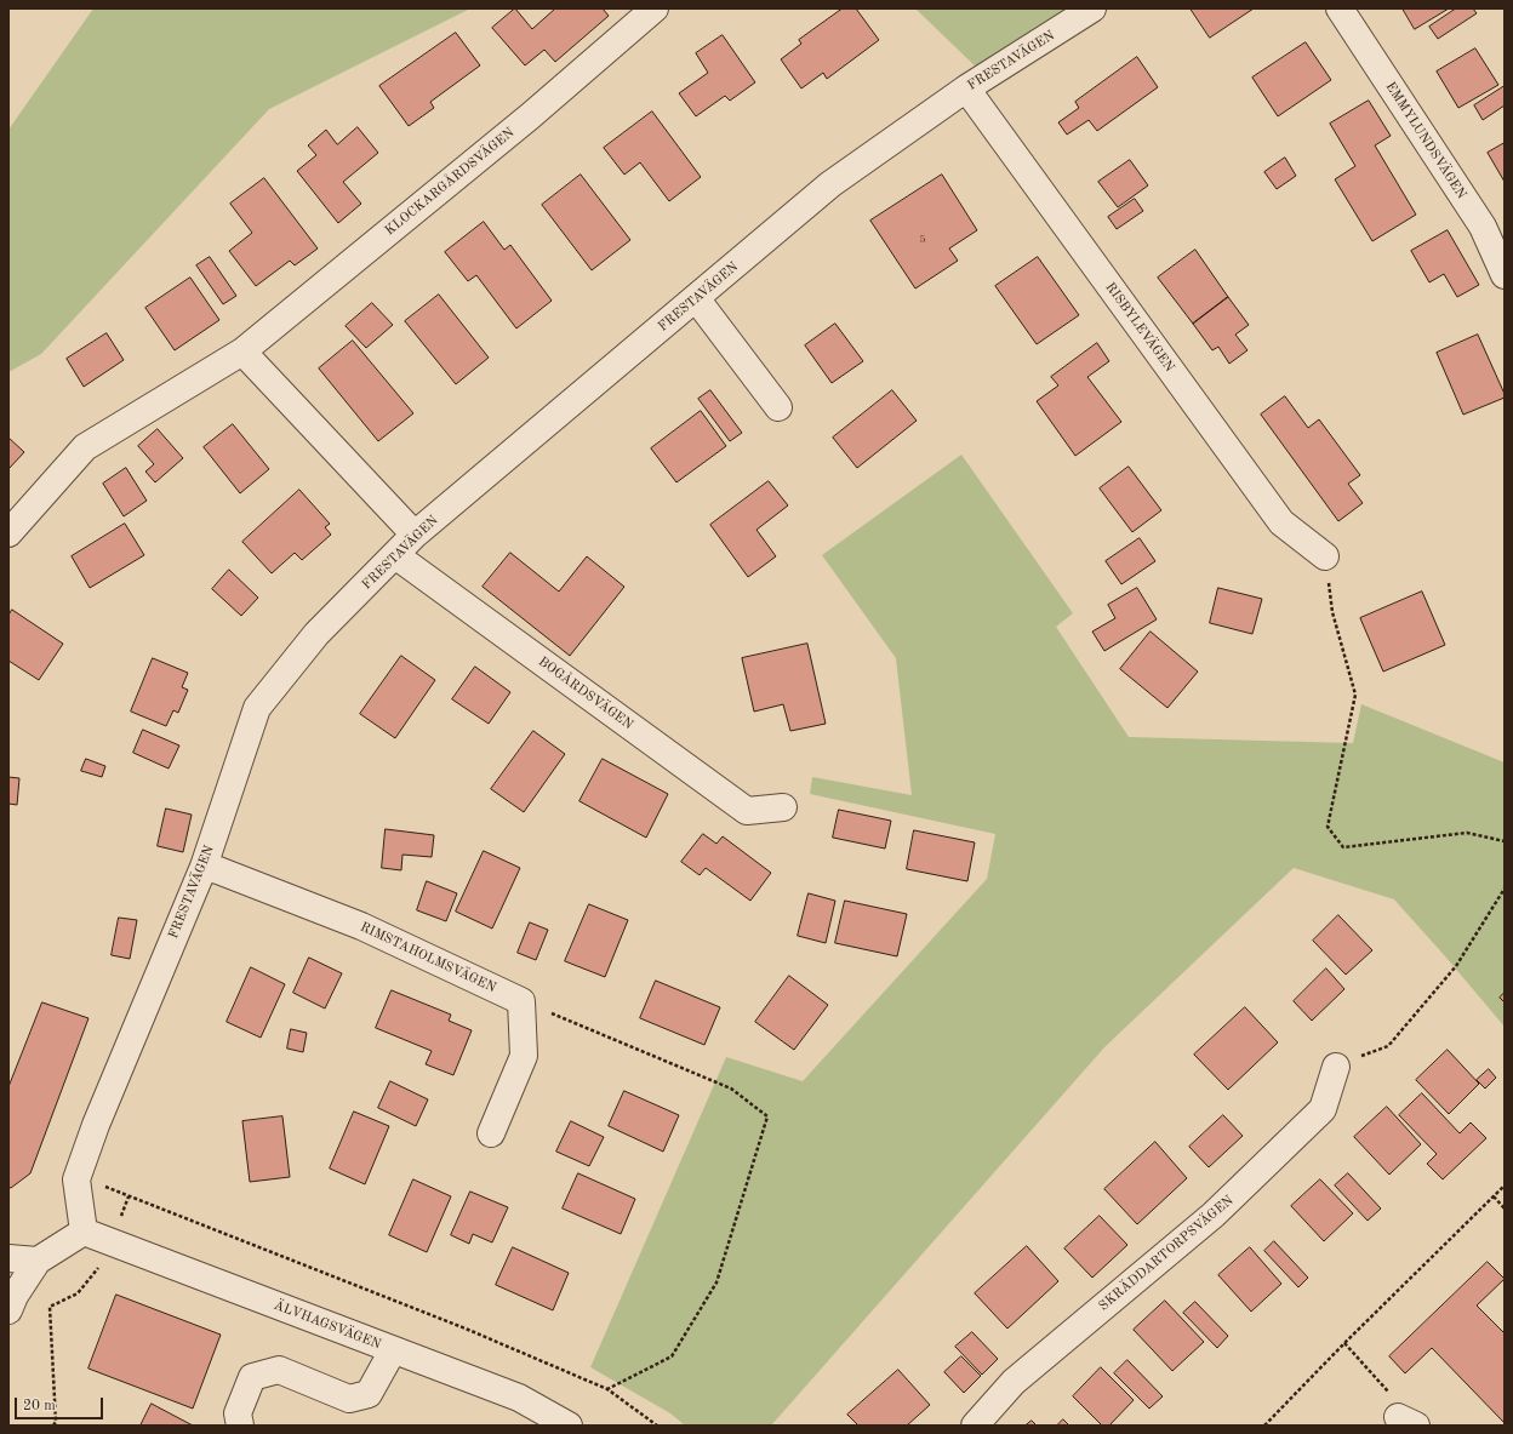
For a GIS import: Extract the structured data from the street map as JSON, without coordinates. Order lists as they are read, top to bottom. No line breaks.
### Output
{"streets":{"street":["FRESTAVÄGEN","EMMYLUNDSVÄGEN","KLOCKARGÅRDSVÄGEN","RISBYLEVÄGEN","BOGÅRDSVÄGEN","RIMSTAHOLMSVÄGEN","SKRÄDDARTORPSVÄGEN","ÄLVHAGSVÄGEN"]},"crossings":[["FRESTAVÄGEN","RISBYLEVÄGEN"],["FRESTAVÄGEN","BOGÅRDSVÄGEN"],["FRESTAVÄGEN","RIMSTAHOLMSVÄGEN"],["FRESTAVÄGEN","ÄLVHAGSVÄGEN"]],"house_numbers":["5"],"scale_bar":"20 m"}
